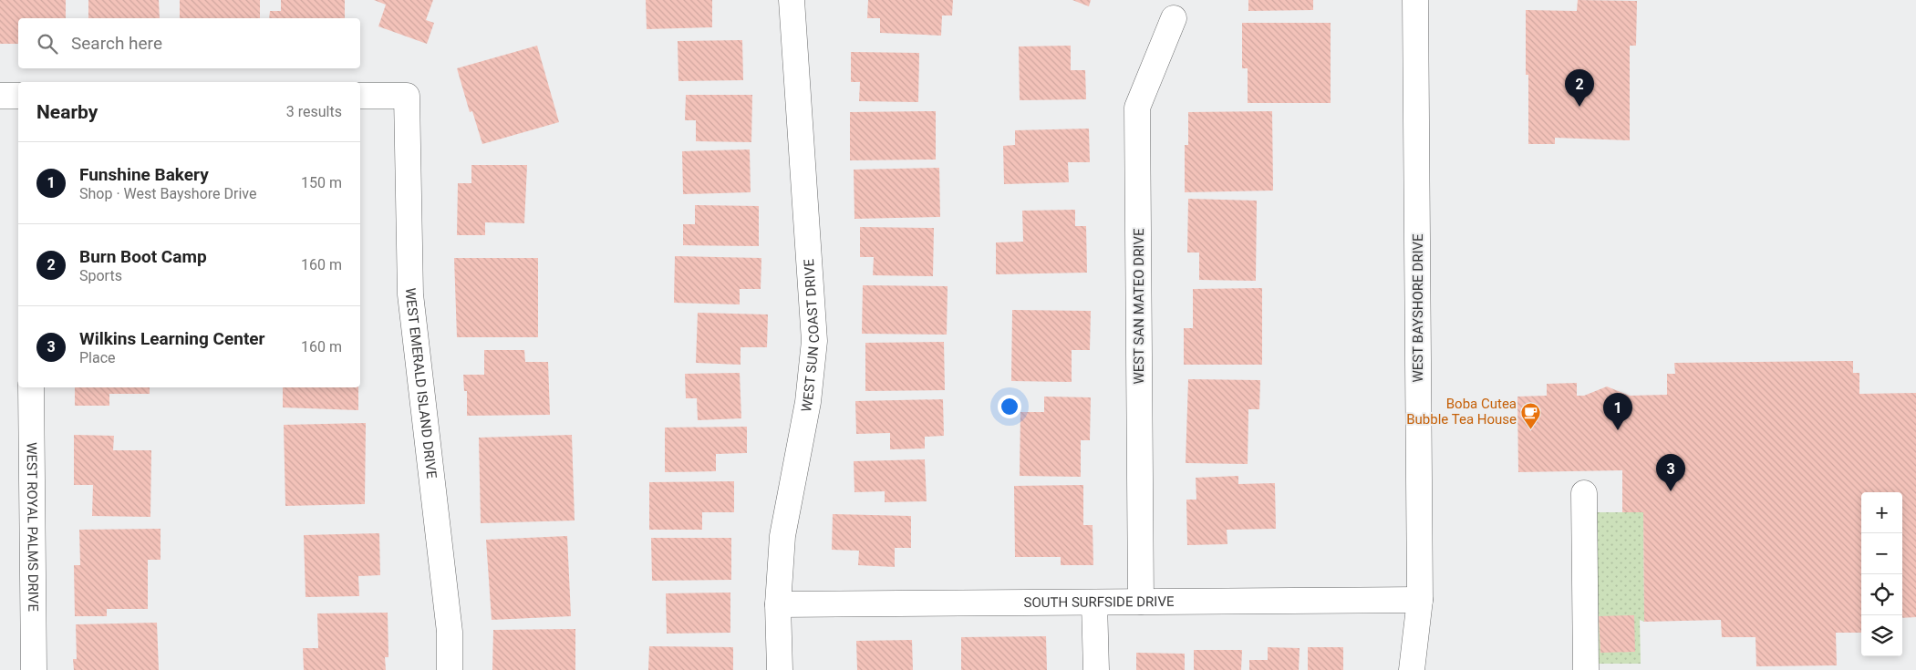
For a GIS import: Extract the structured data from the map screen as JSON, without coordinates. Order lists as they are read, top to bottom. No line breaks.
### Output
{"streets":{"street":["WEST SAN MATEO DRIVE","WEST BAYSHORE DRIVE","WEST SUN COAST DRIVE","WEST EMERALD ISLAND DRIVE","WEST ROYAL PALMS DRIVE","SOUTH SURFSIDE DRIVE"]},"crossings":[["WEST SAN MATEO DRIVE","SOUTH SURFSIDE DRIVE"],["WEST BAYSHORE DRIVE","SOUTH SURFSIDE DRIVE"],["WEST SUN COAST DRIVE","SOUTH SURFSIDE DRIVE"]],"places":{"cafe":["Boba Cutea Bubble Tea House"]},"page":{"search":"Search here","pins":["2","1","3"],"heading":["Nearby","3 results"],"list":[{"mark":"1","name":"Funshine Bakery","note":"Shop · West Bayshore Drive","value":"150 m"},{"mark":"2","name":"Burn Boot Camp","note":"Sports","value":"160 m"},{"mark":"3","name":"Wilkins Learning Center","note":"Place","value":"160 m"}],"map_buttons":["+","−"]}}
